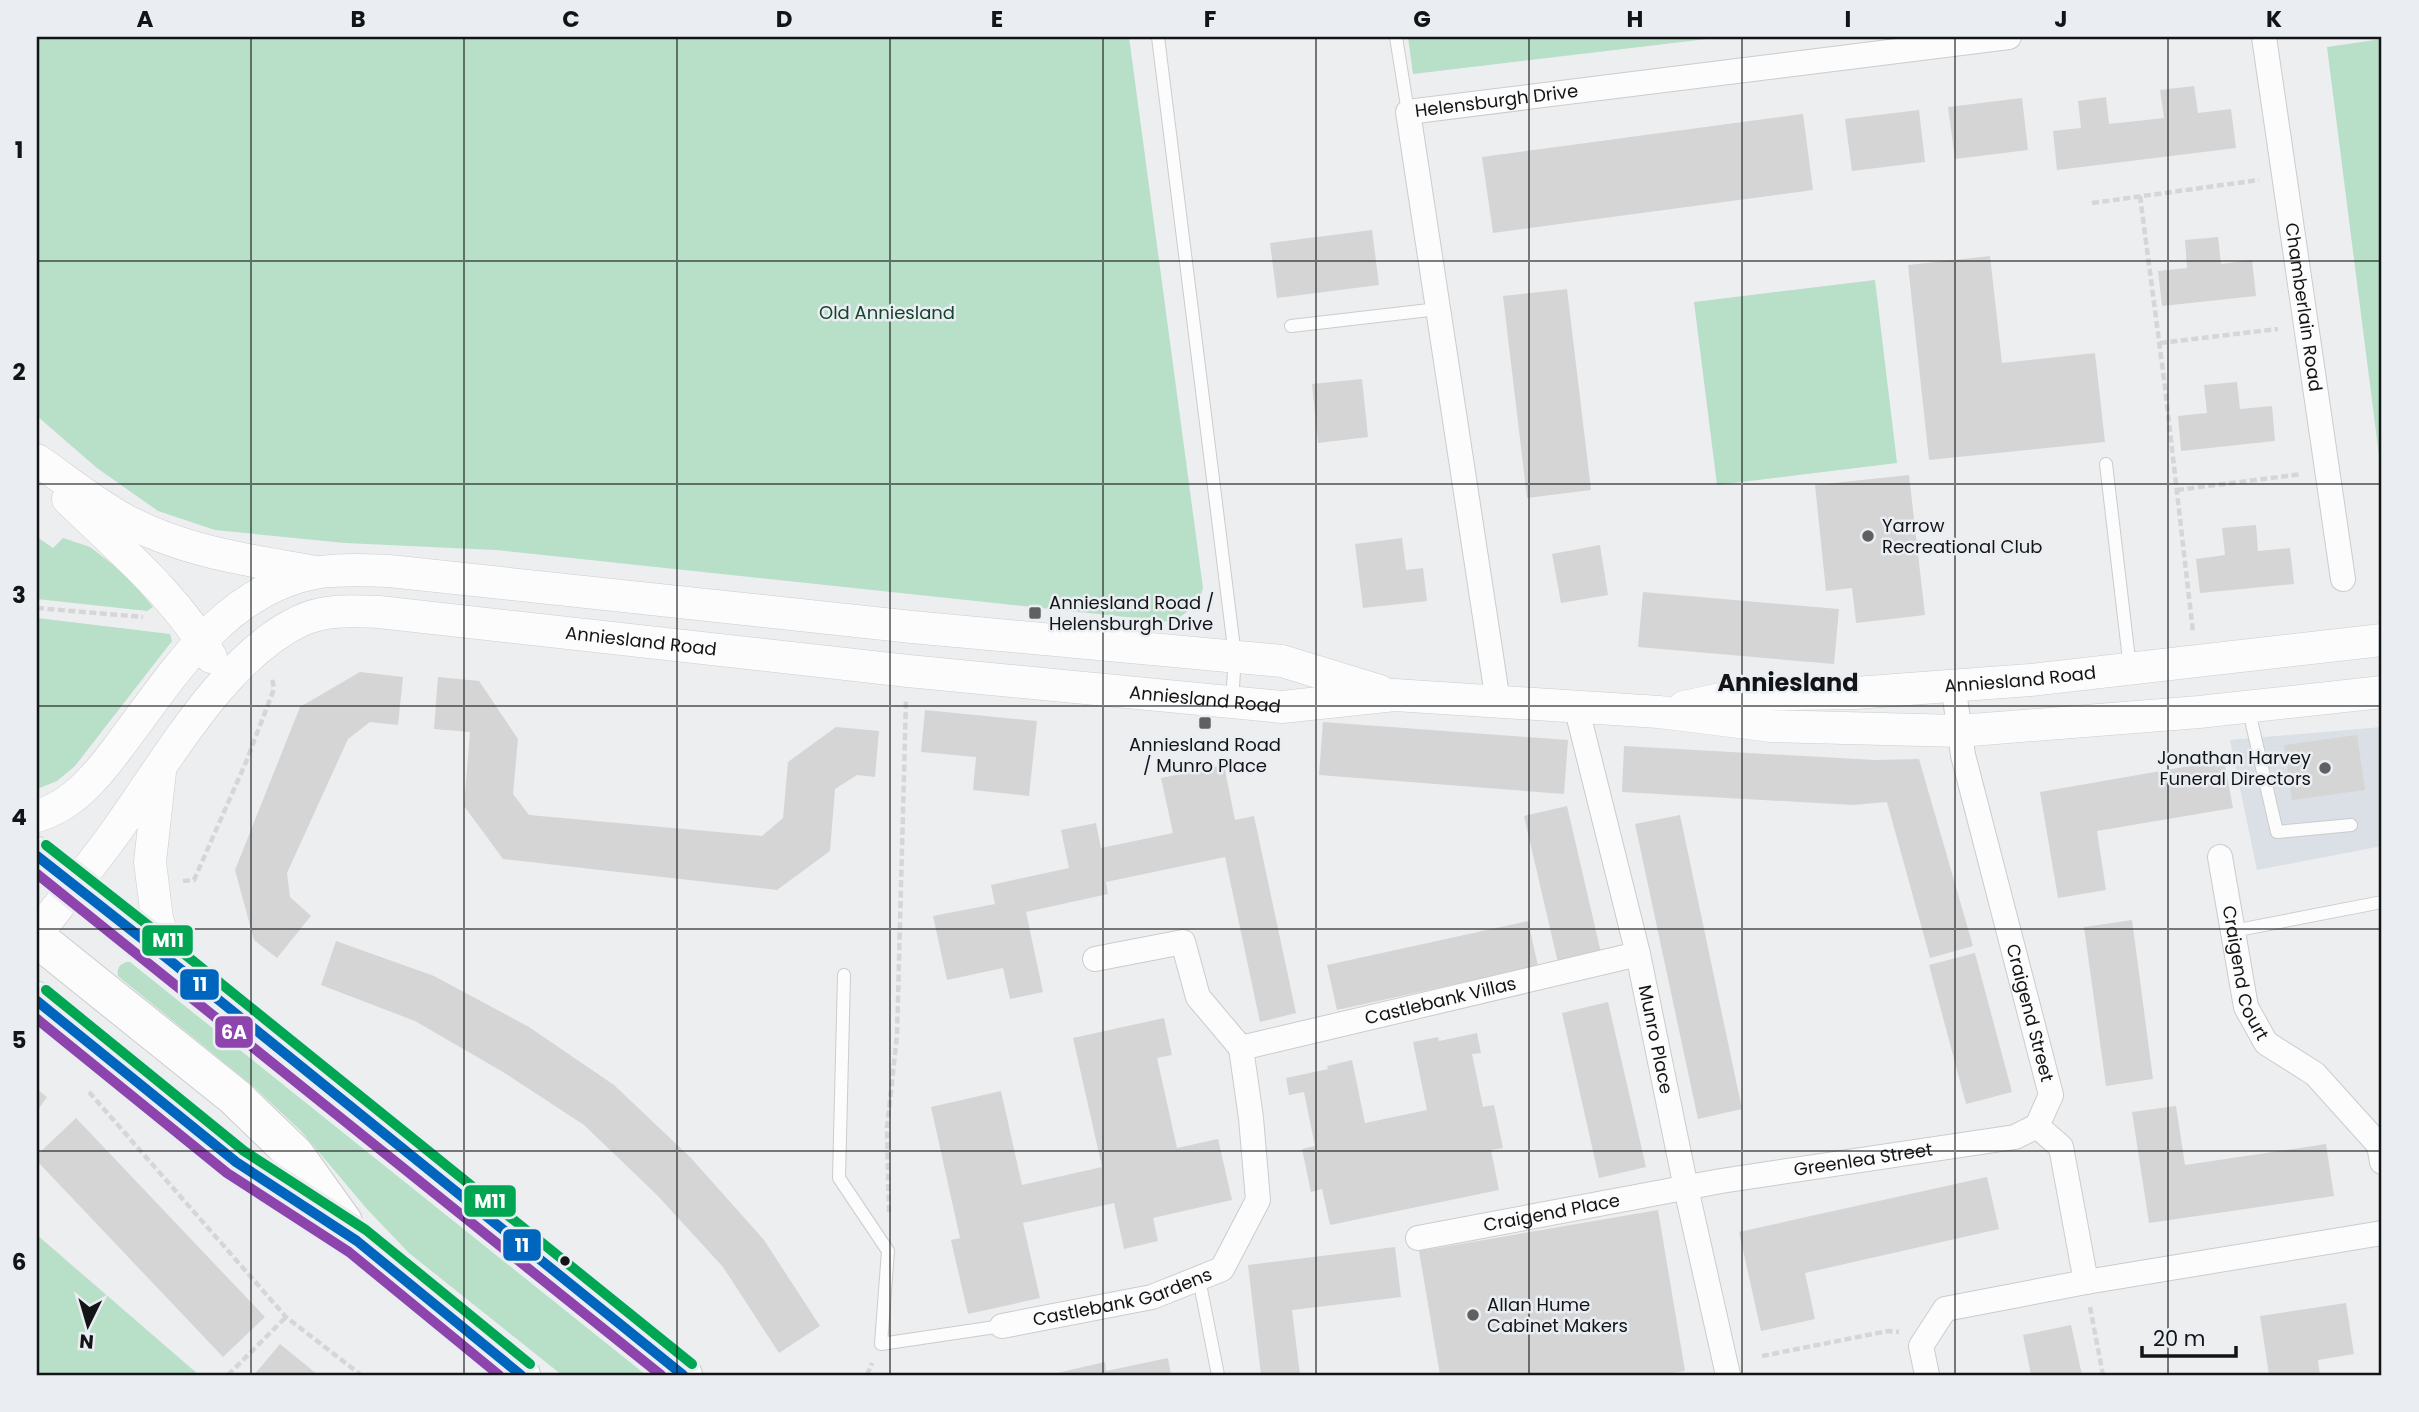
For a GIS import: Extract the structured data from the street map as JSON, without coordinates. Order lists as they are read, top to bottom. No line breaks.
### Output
{"streets":{"street":["Helensburgh Drive","Chamberlain Road","Anniesland Road","Craigend Court","Castlebank Villas","Craigend Street","Munro Place","Greenlea Street","Craigend Place","Castlebank Gardens"]},"crossings":[["Helensburgh Drive","Anniesland Road"],["Anniesland Road","Craigend Street"],["Anniesland Road","Munro Place"],["Castlebank Villas","Munro Place"],["Castlebank Villas","Castlebank Gardens"],["Craigend Street","Greenlea Street"],["Munro Place","Greenlea Street"],["Munro Place","Craigend Place"],["Greenlea Street","Craigend Place"]],"districts":["Anniesland"],"parks":["Old Anniesland"],"places":{"other":["Yarrow Recreational Club","Jonathan Harvey Funeral Directors","Allan Hume Cabinet Makers"],"transit":["Anniesland Road / Helensburgh Drive","Anniesland Road / Munro Place"]},"lines":["transit line M11","transit line 11","transit line 6A"],"scale_bar":"20 m","north":"bottom","grid":{"columns":["A","B","C","D","E","F","G","H","I","J","K"],"rows":["1","2","3","4","5","6"]}}
